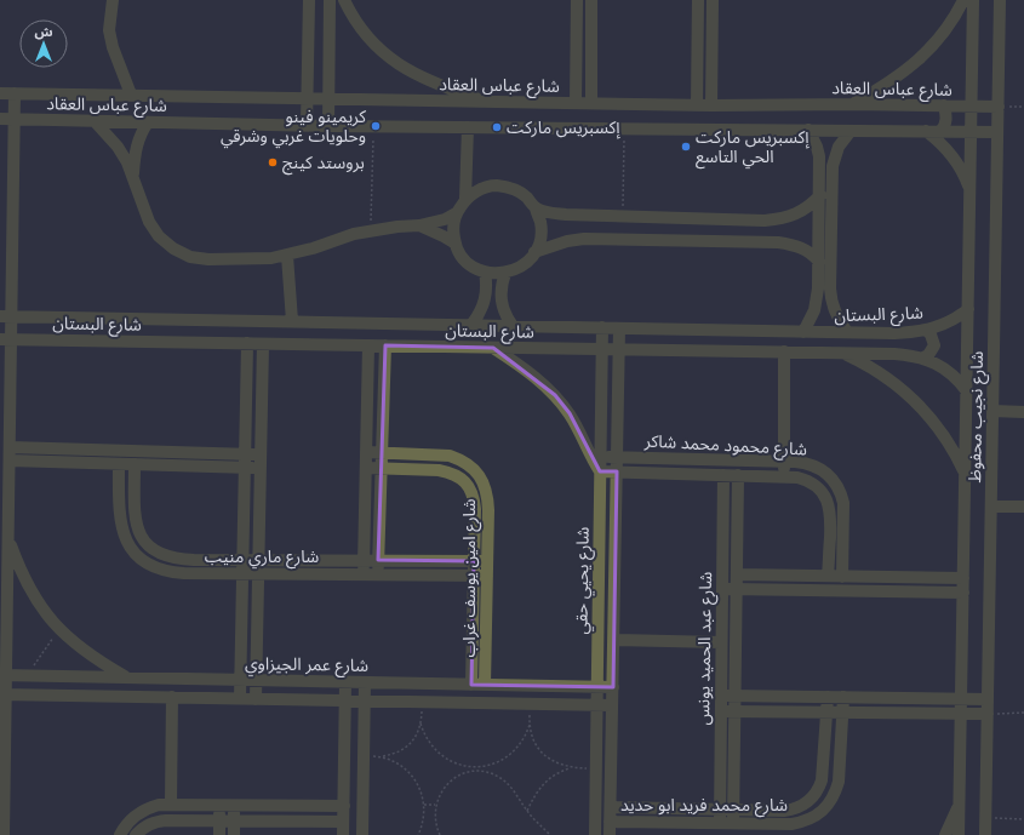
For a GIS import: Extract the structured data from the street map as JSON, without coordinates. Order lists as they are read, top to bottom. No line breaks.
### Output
{"streets":{"street":["شارع عباس العقاد","شارع البستان","شارع نجيب محفوظ","شارع محمود محمد شاكر","شارع ماري منيب","شارع امين يوسف غراب","شارع يحيي حقي","شارع عبد الحميد يونس","شارع عمر الجيزاوي","شارع محمد فريد ابو حديد"]},"crossings":[["شارع عباس العقاد","شارع نجيب محفوظ"],["شارع البستان","شارع نجيب محفوظ"],["شارع البستان","شارع يحيي حقي"],["شارع محمود محمد شاكر","شارع يحيي حقي"],["شارع محمود محمد شاكر","شارع عبد الحميد يونس"],["شارع ماري منيب","شارع امين يوسف غراب"],["شارع امين يوسف غراب","شارع عمر الجيزاوي"],["شارع يحيي حقي","شارع عمر الجيزاوي"],["شارع يحيي حقي","شارع محمد فريد ابو حديد"],["شارع عبد الحميد يونس","شارع محمد فريد ابو حديد"]],"places":["كريمينو فينو وحلويات غربي وشرقي","إكسبريس ماركت","إكسبريس ماركت الحي التاسع","بروستد كينج"],"north":"top"}
